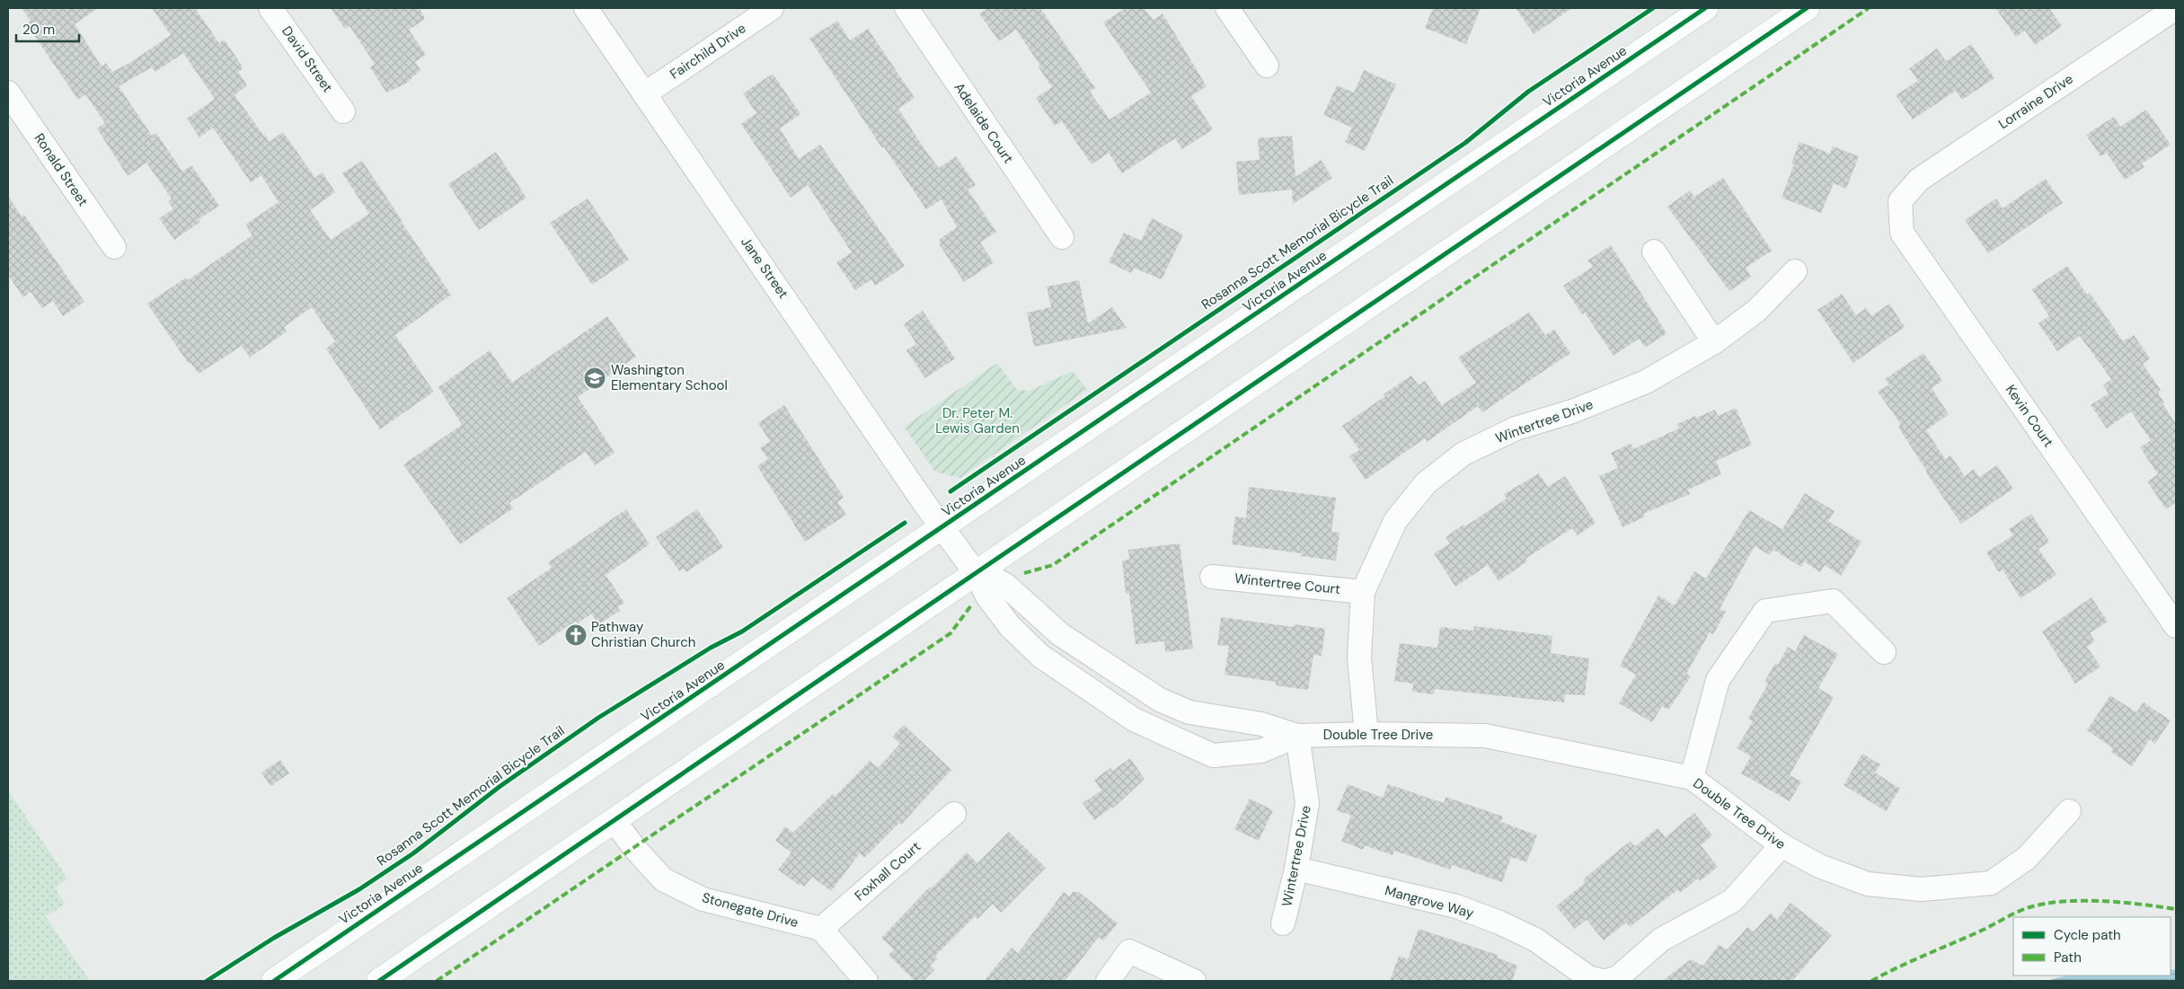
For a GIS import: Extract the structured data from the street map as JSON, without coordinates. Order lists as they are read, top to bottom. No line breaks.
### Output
{"streets":{"main road":["Victoria Avenue"],"street":["Fairchild Drive","David Street","Lorraine Drive","Adelaide Court","Ronald Street","Jane Street","Kevin Court","Wintertree Drive","Wintertree Court","Double Tree Drive","Foxhall Court","Mangrove Way","Stonegate Drive"],"cycle path":["Rosanna Scott Memorial Bicycle Trail"]},"crossings":[["Fairchild Drive","Jane Street"],["Victoria Avenue","Jane Street"],["Victoria Avenue","Double Tree Drive"],["Lorraine Drive","Kevin Court"],["Jane Street","Double Tree Drive"],["Wintertree Drive","Wintertree Court"],["Wintertree Drive","Double Tree Drive"],["Wintertree Drive","Mangrove Way"],["Foxhall Court","Stonegate Drive"]],"parks":["Dr. Peter M. Lewis Garden"],"places":{"school or university":["Washington Elementary School"],"church":["Pathway Christian Church"]},"legend":["Cycle path","Path"],"scale_bar":"20 m"}
